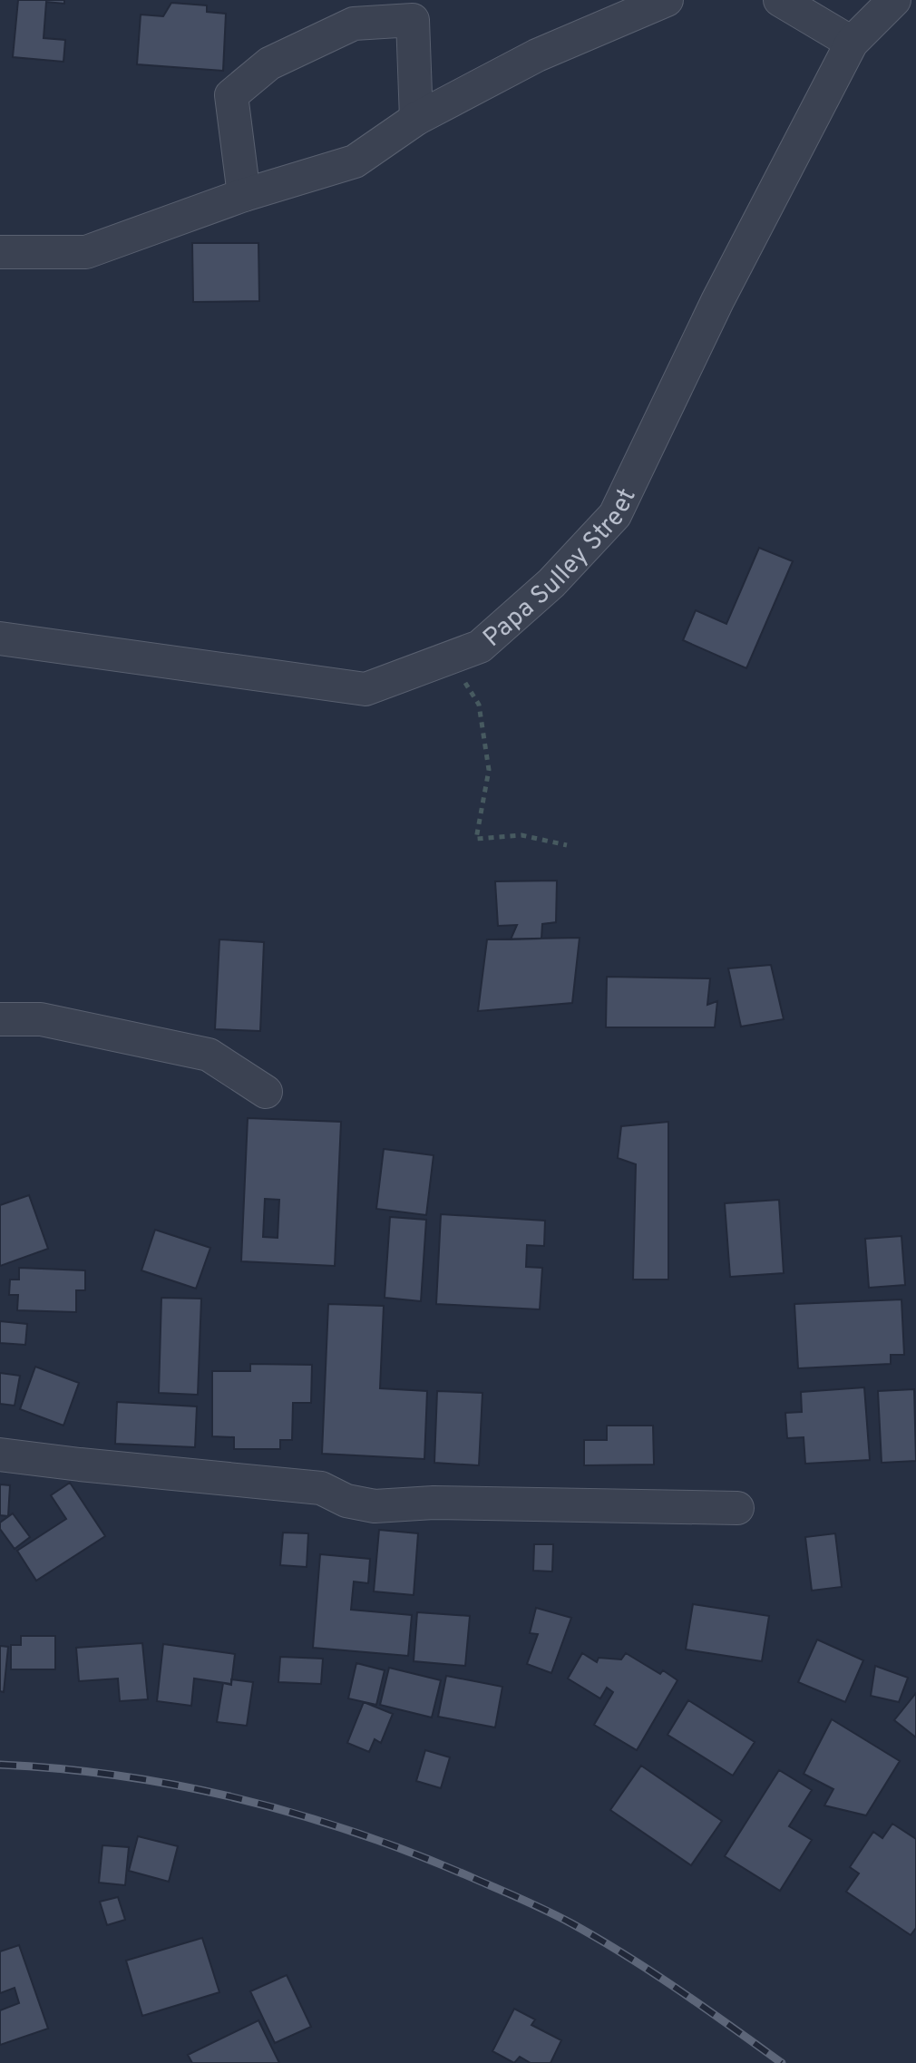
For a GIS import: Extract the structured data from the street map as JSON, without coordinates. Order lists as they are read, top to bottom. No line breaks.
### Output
{"streets":{"street":["Papa Sulley Street"]}}
